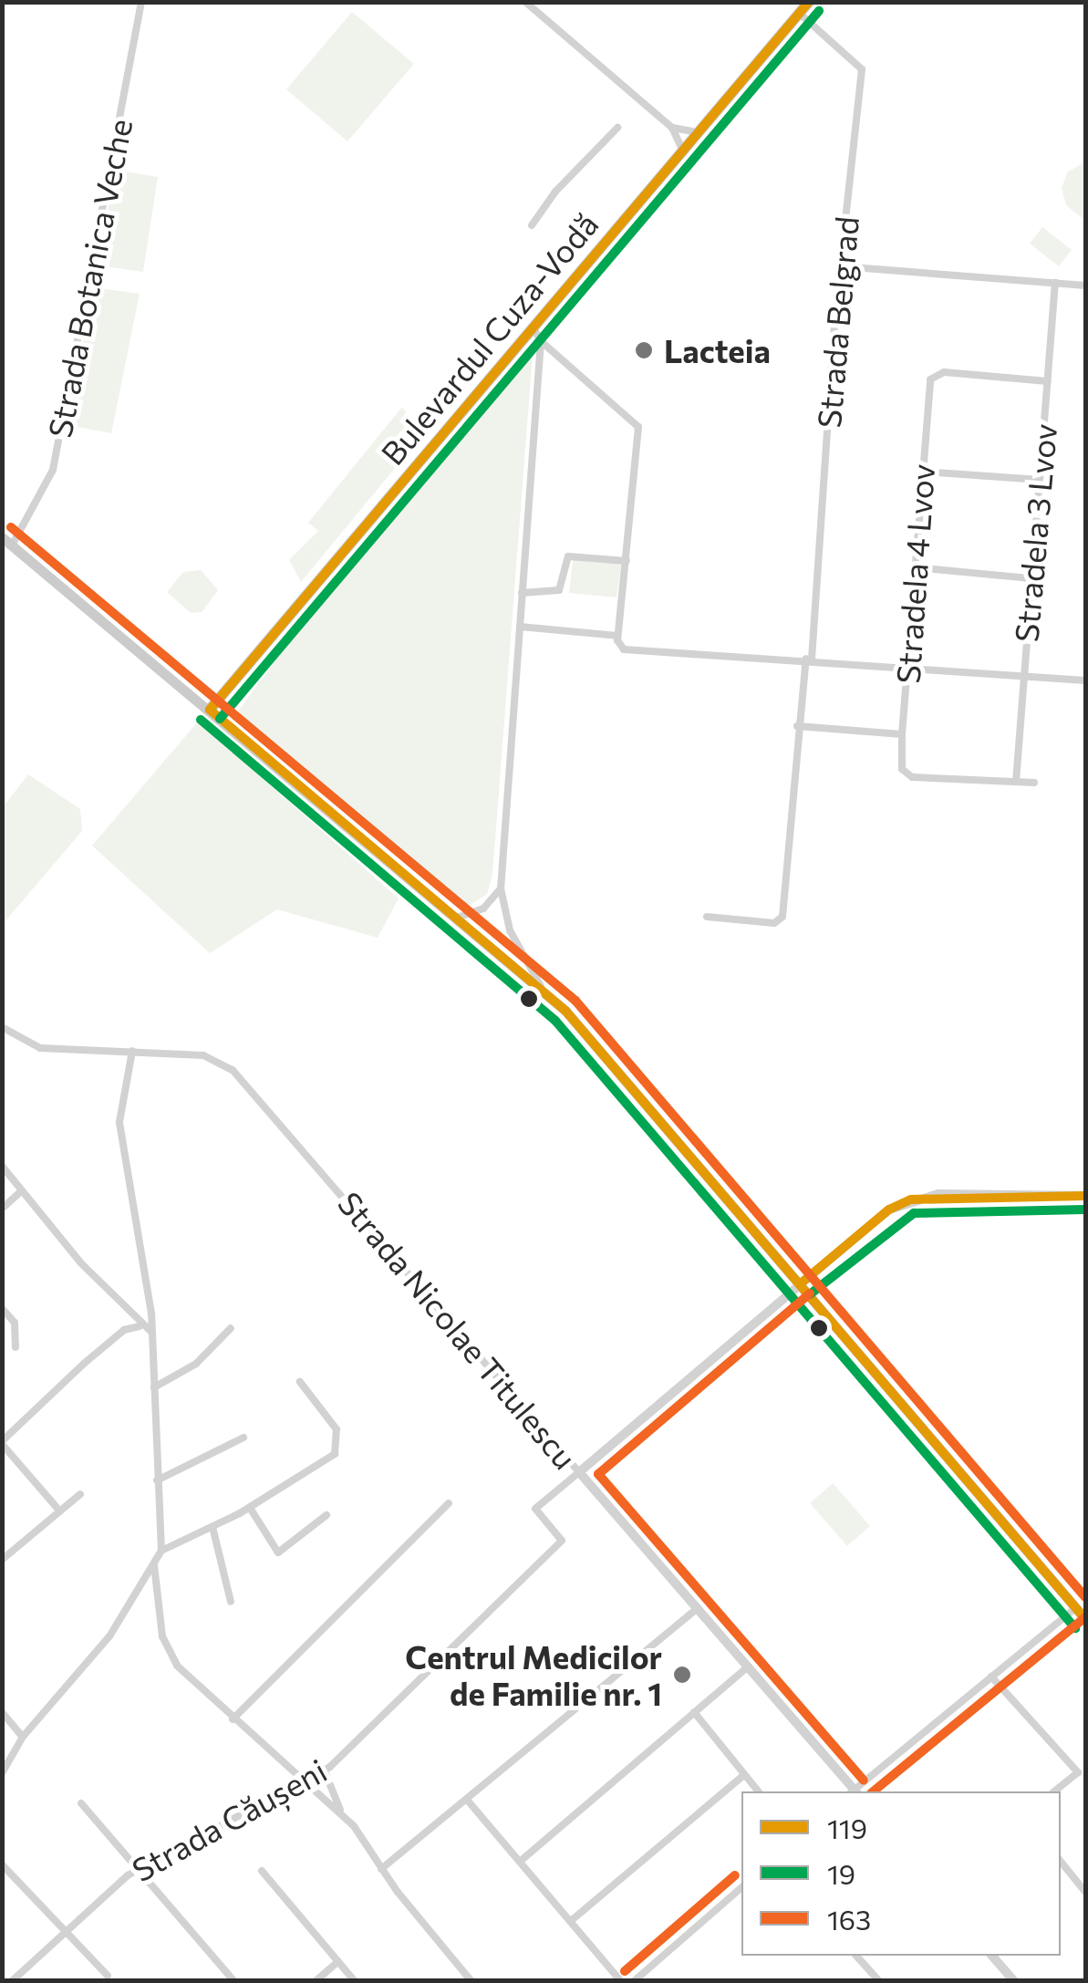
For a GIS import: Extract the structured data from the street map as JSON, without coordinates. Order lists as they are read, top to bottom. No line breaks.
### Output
{"streets":{"main road":["Bulevardul Cuza-Vodă"],"street":["Strada Botanica Veche","Strada Belgrad","Stradela 3 Lvov","Stradela 4 Lvov","Strada Nicolae Titulescu","Strada Căușeni"]},"crossings":[["Strada Belgrad","Bulevardul Cuza-Vodă"],["Stradela 3 Lvov","Stradela 4 Lvov"],["Strada Nicolae Titulescu","Strada Căușeni"]],"places":["Lacteia","Centrul Medicilor de Familie nr. 1"],"lines":["transit line 119","transit line 19","transit line 163"],"legend":["119","19","163"]}
